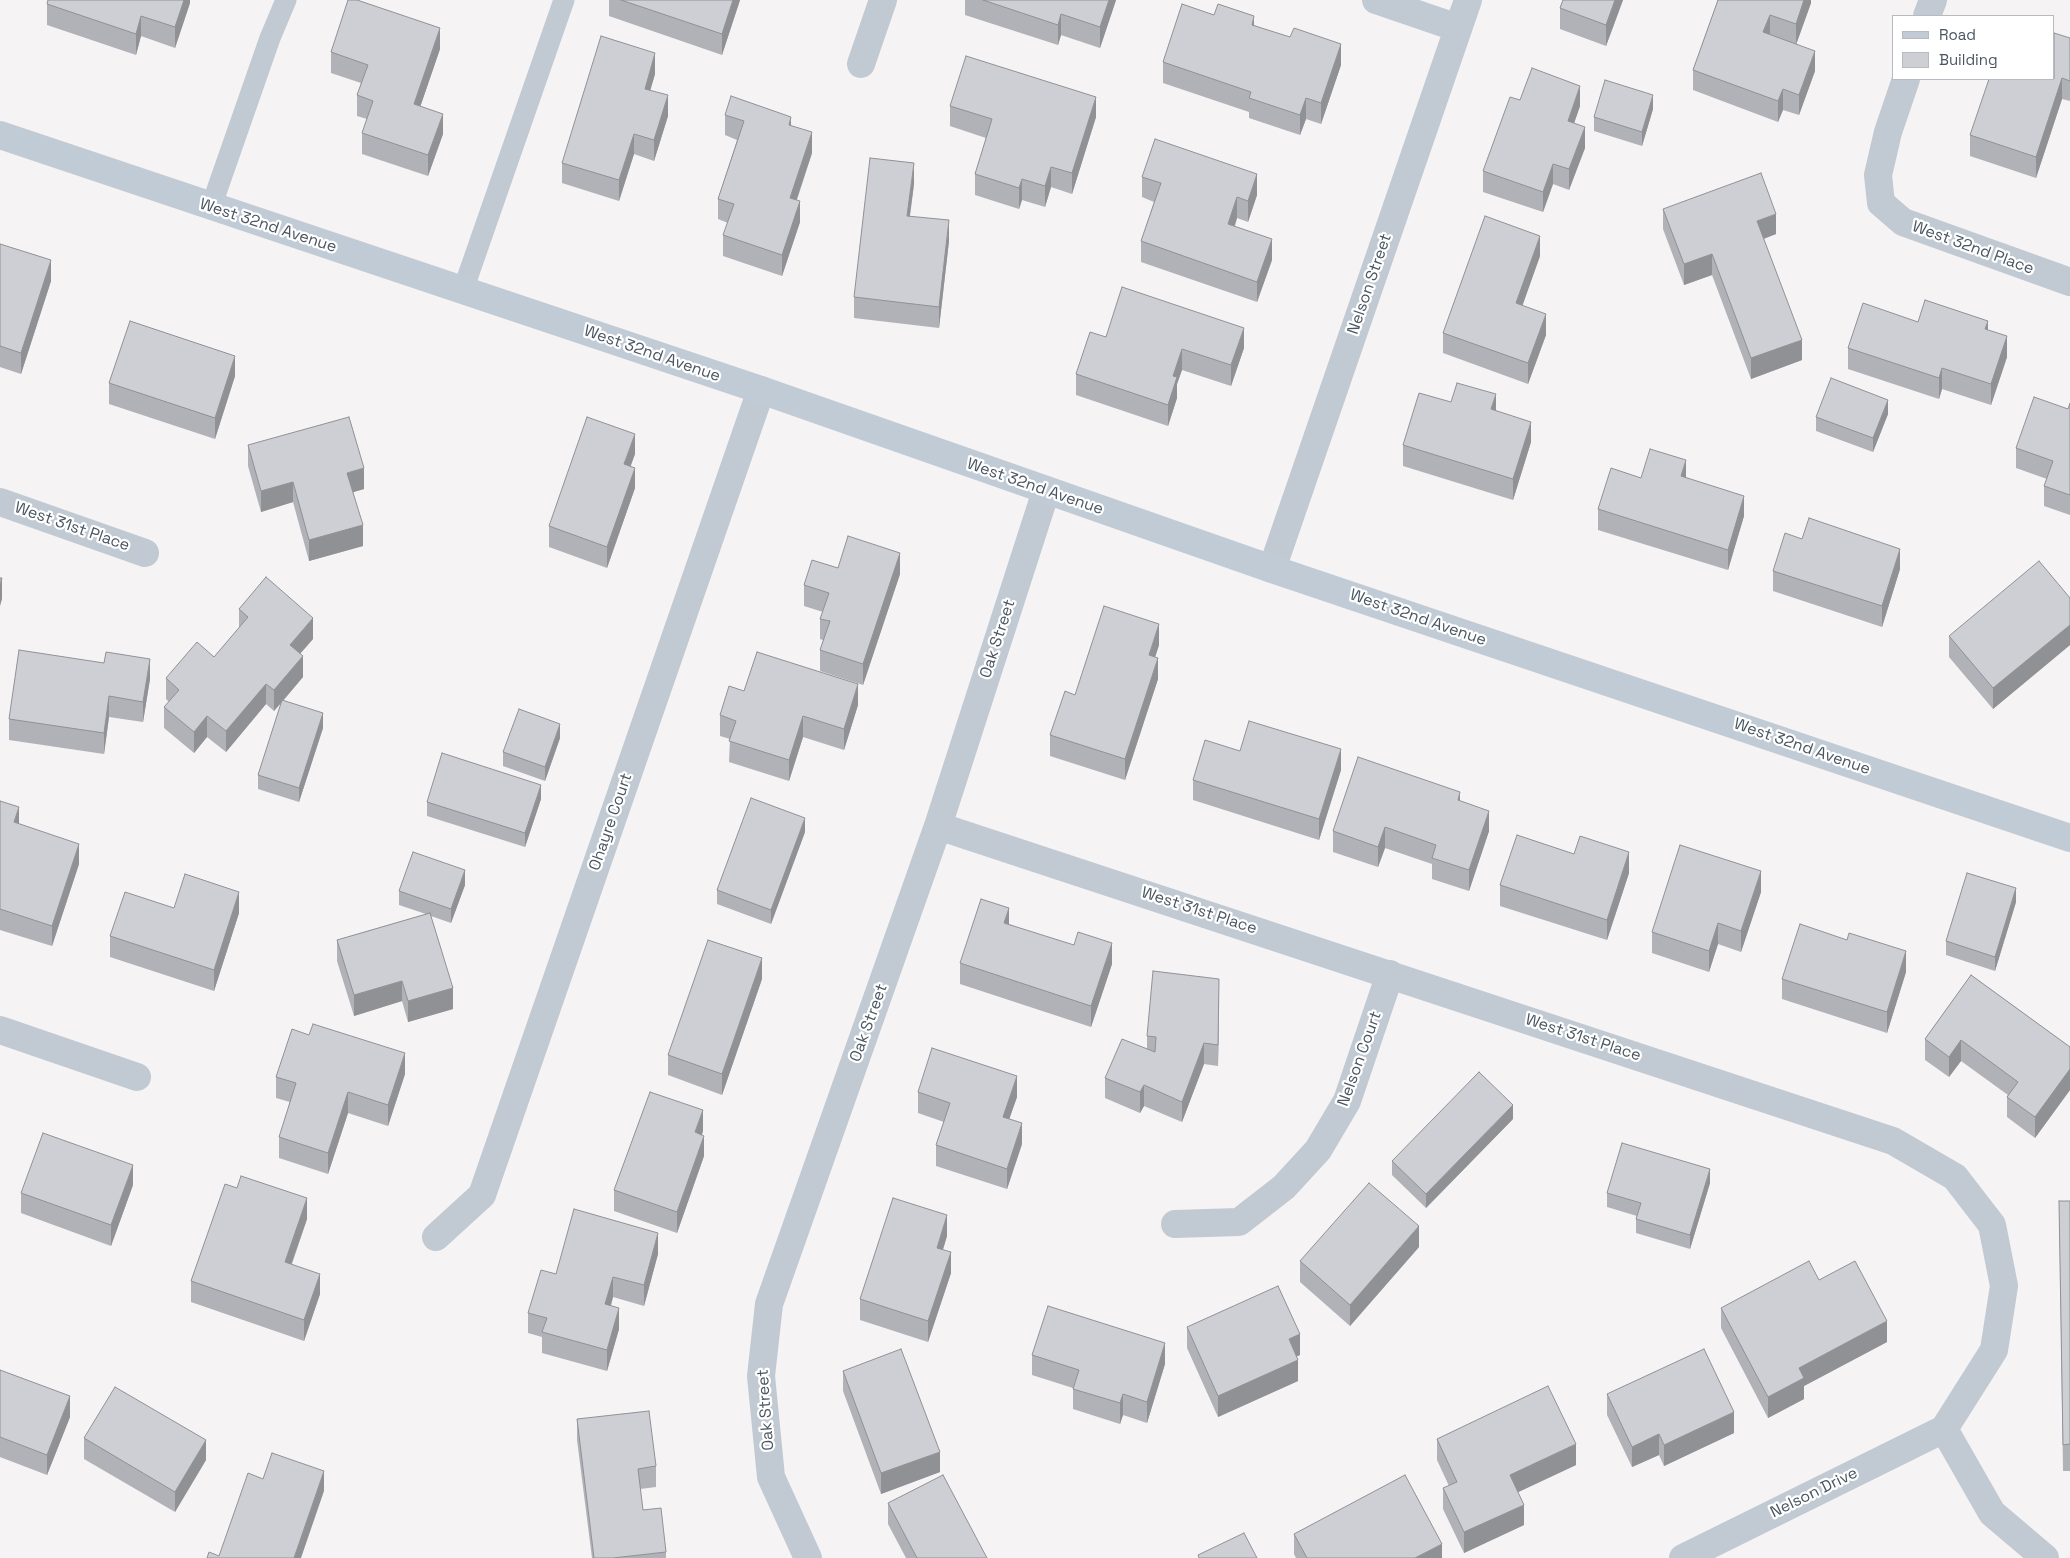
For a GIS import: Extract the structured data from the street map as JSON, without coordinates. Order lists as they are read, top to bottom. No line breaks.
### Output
{"streets":{"street":["West 32nd Avenue","West 32nd Place","Nelson Street","West 31st Place","Oak Street","Ohayre Court","Nelson Court","Nelson Drive"]},"crossings":[["West 32nd Avenue","Nelson Street"],["West 32nd Avenue","Oak Street"],["West 32nd Avenue","Ohayre Court"],["West 31st Place","Oak Street"],["West 31st Place","Nelson Court"],["West 31st Place","Nelson Drive"]],"legend":["Road","Building"]}
